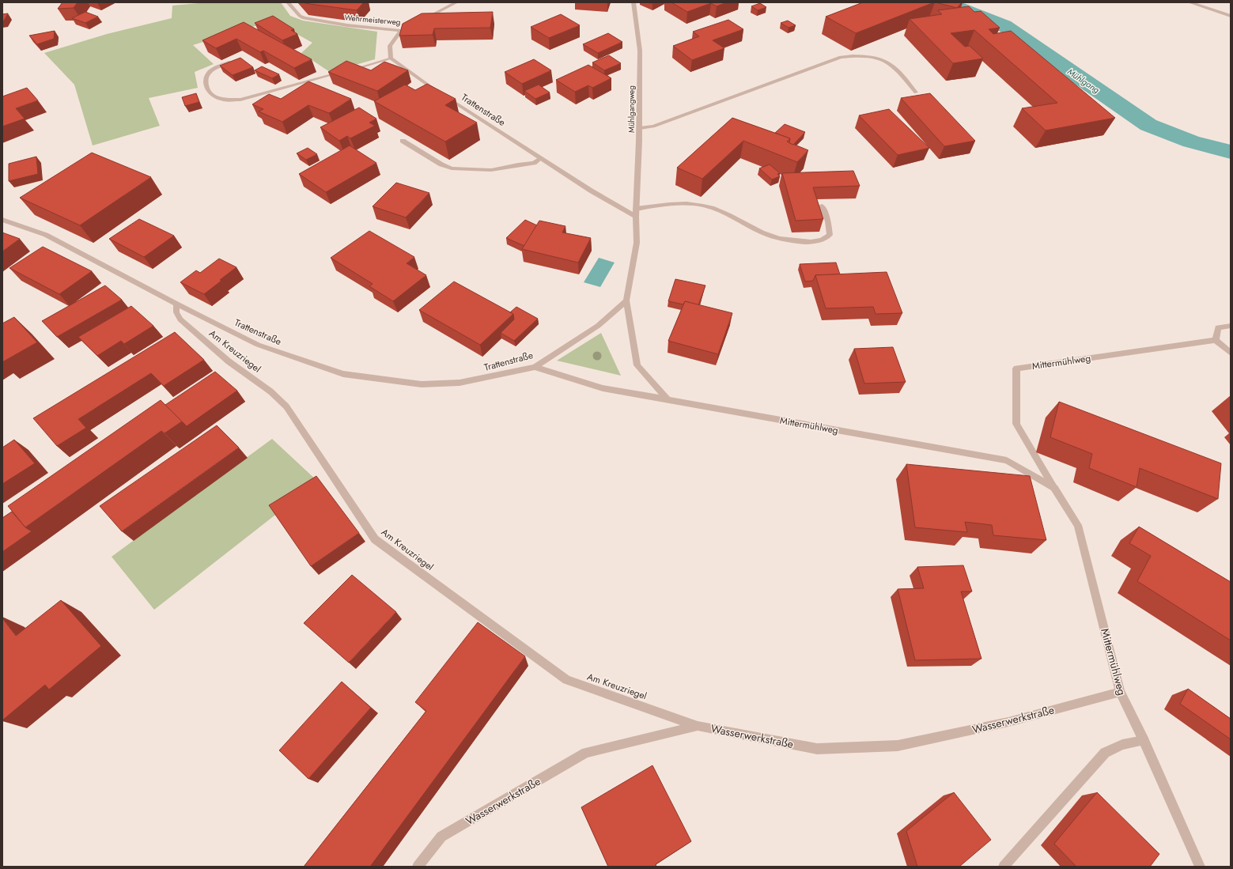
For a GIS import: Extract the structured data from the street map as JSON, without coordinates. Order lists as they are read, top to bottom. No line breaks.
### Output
{"streets":{"street":["Wehrmeisterweg","Mühlgangweg","Trattenstraße","Am Kreuzriegel","Mittermühlweg","Wasserwerkstraße"]},"crossings":[["Mühlgangweg","Trattenstraße"],["Trattenstraße","Am Kreuzriegel"],["Trattenstraße","Mittermühlweg"],["Am Kreuzriegel","Wasserwerkstraße"],["Mittermühlweg","Wasserwerkstraße"]],"water":["Mühlgang"]}
